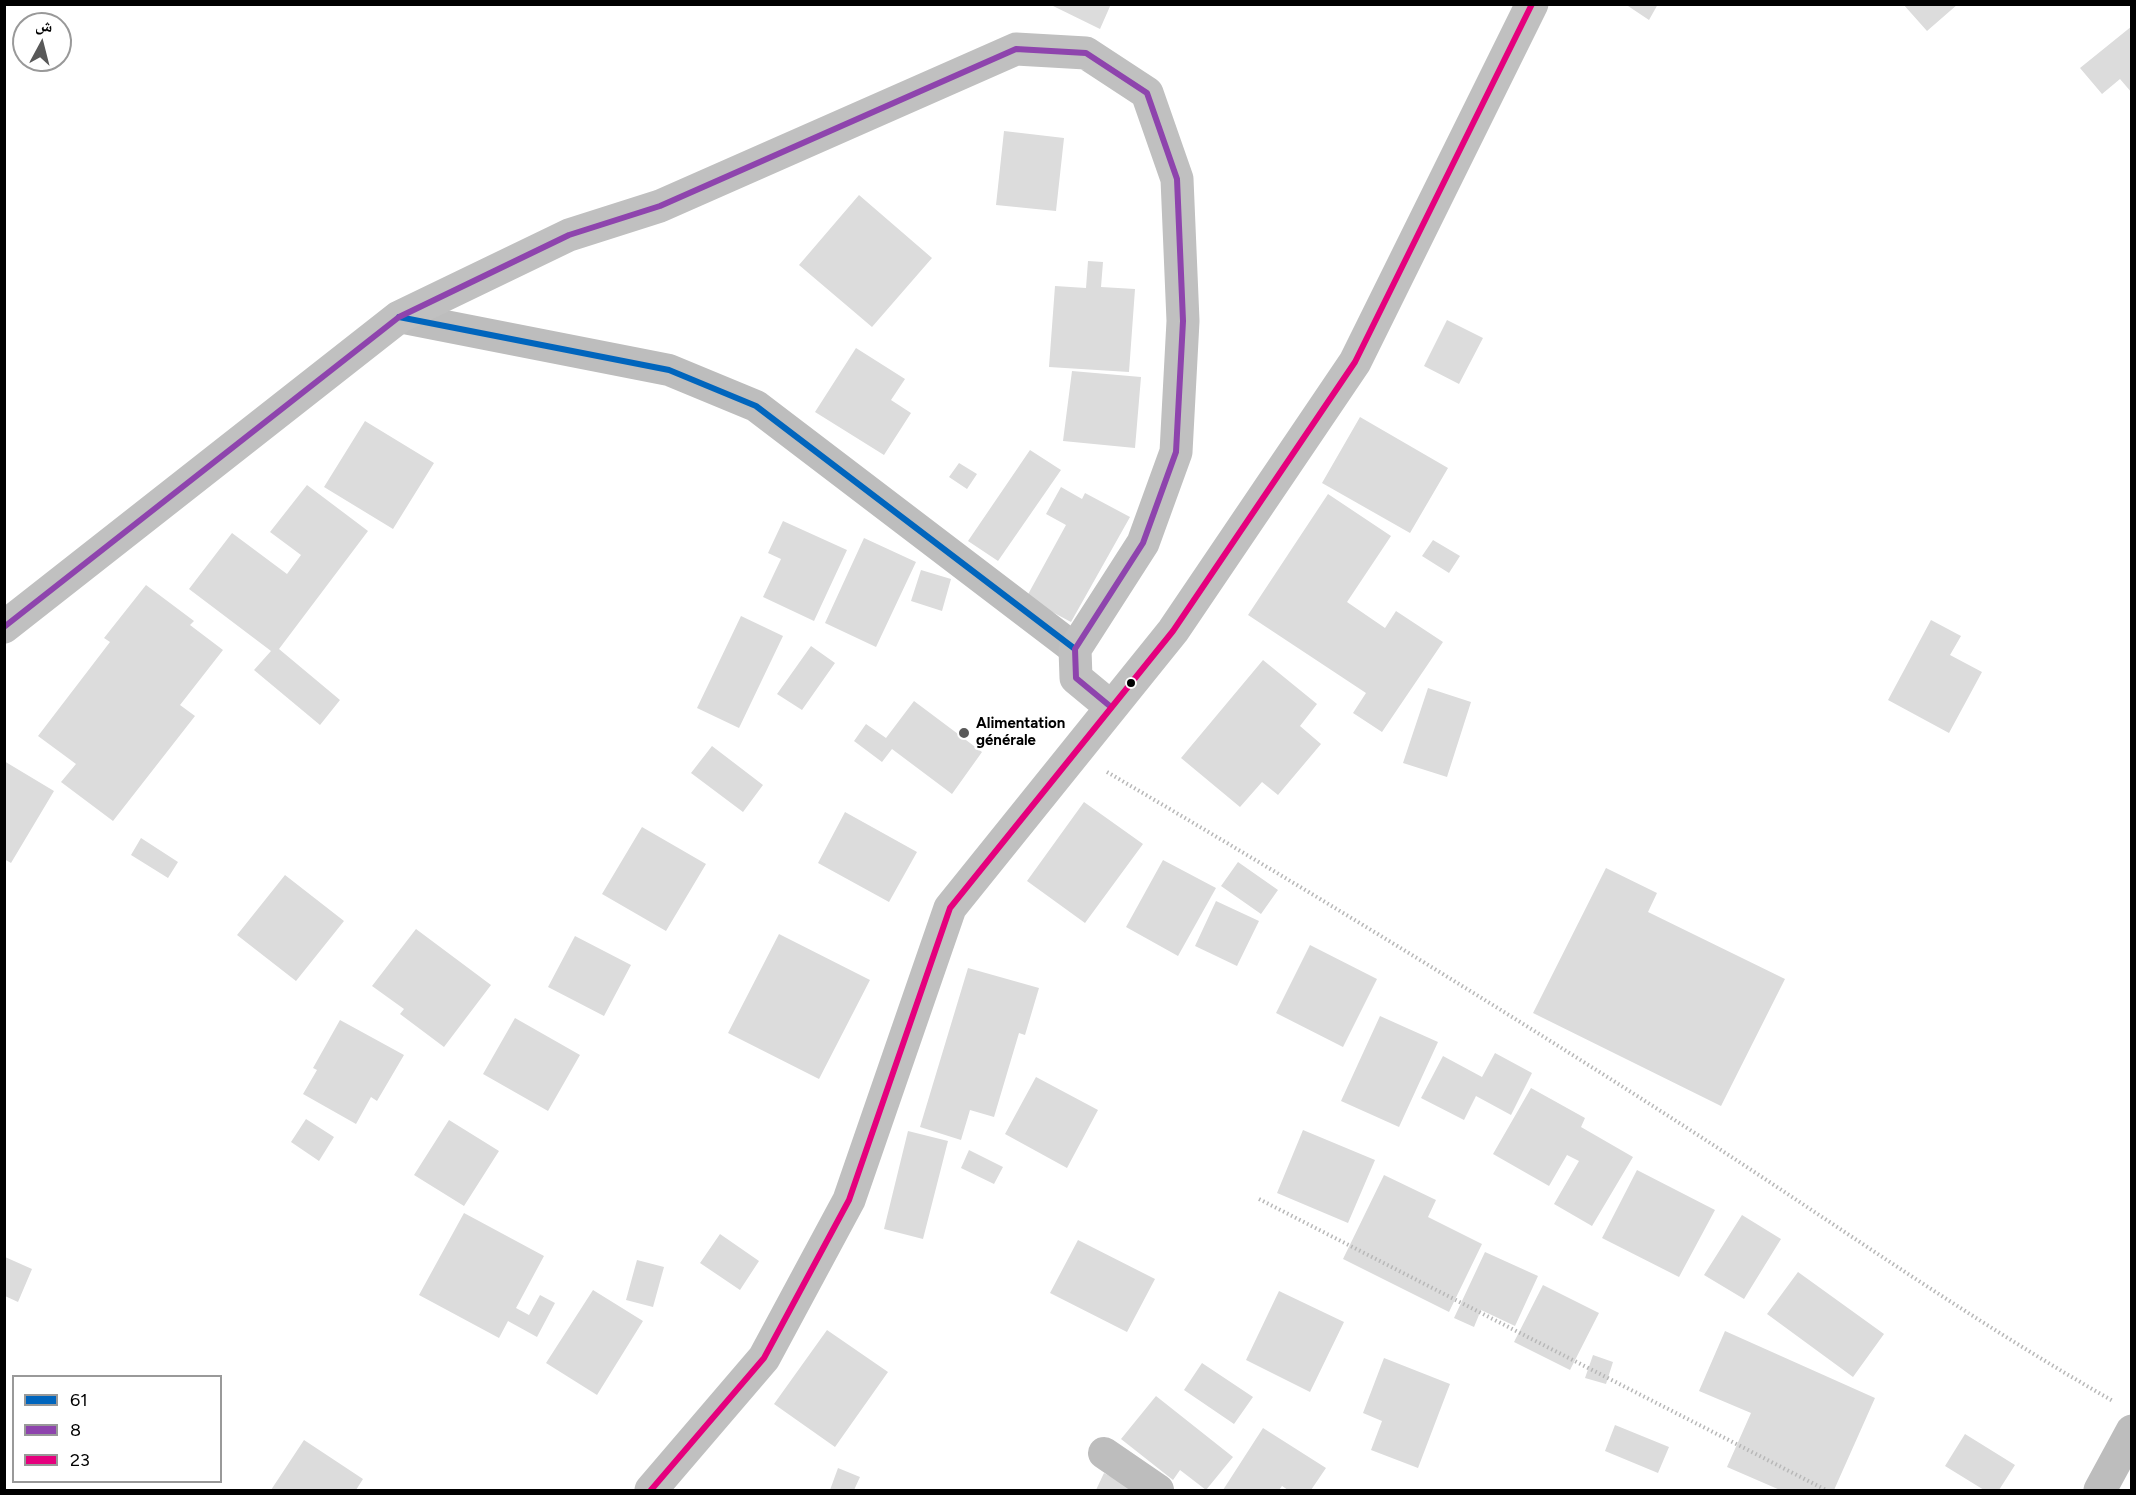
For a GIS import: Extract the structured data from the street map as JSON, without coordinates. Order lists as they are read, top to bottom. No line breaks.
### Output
{"places":["Alimentation générale"],"lines":["transit line 23","transit line 8","transit line 61"],"legend":["61","8","23"],"north":"top"}
